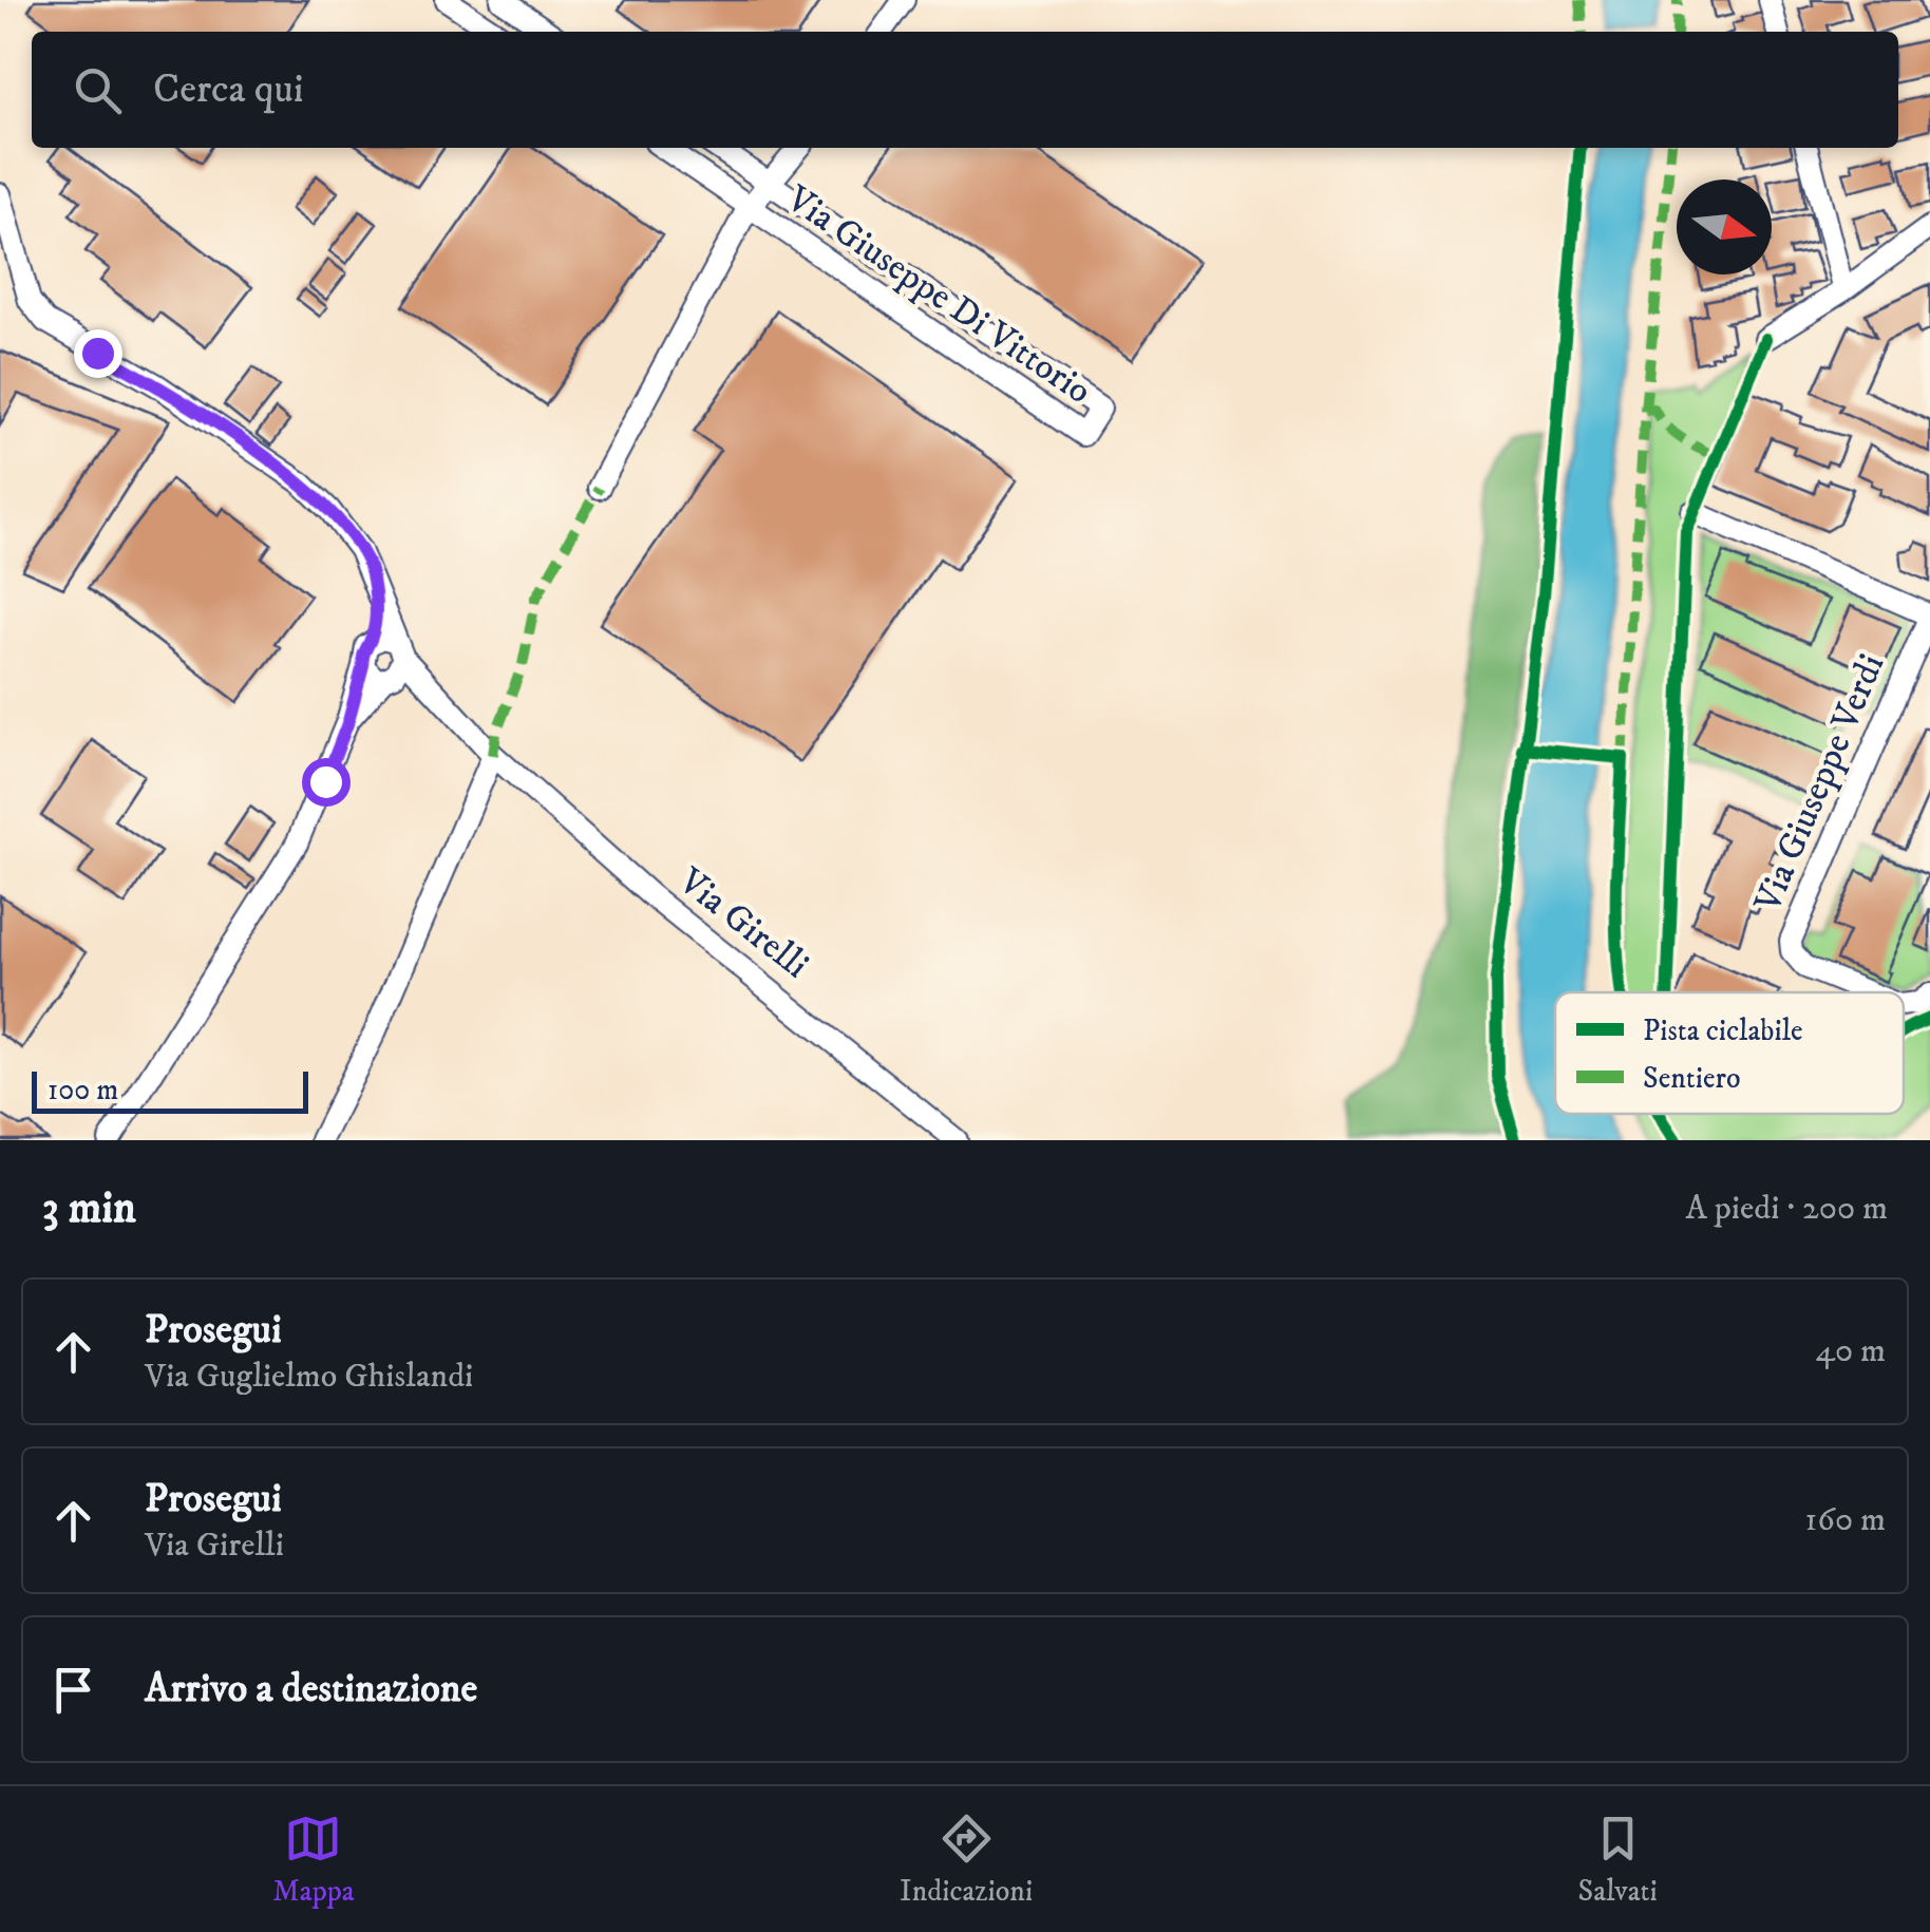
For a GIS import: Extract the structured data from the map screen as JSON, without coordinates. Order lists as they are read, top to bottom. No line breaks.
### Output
{"streets":{"street":["Via Giuseppe Di Vittorio","Via Giuseppe Verdi","Via Girelli"]},"legend":["Pista ciclabile","Sentiero"],"scale_bar":"100 m","north":"right","page":{"search":"Cerca qui","scale":"100 m","heading":["3 min","A piedi · 200 m"],"list":[["Prosegui","Via Guglielmo Ghislandi","40 m"],["Prosegui","Via Girelli","160 m"],"Arrivo a destinazione"],"nav":["Mappa","Indicazioni","Salvati"]}}
